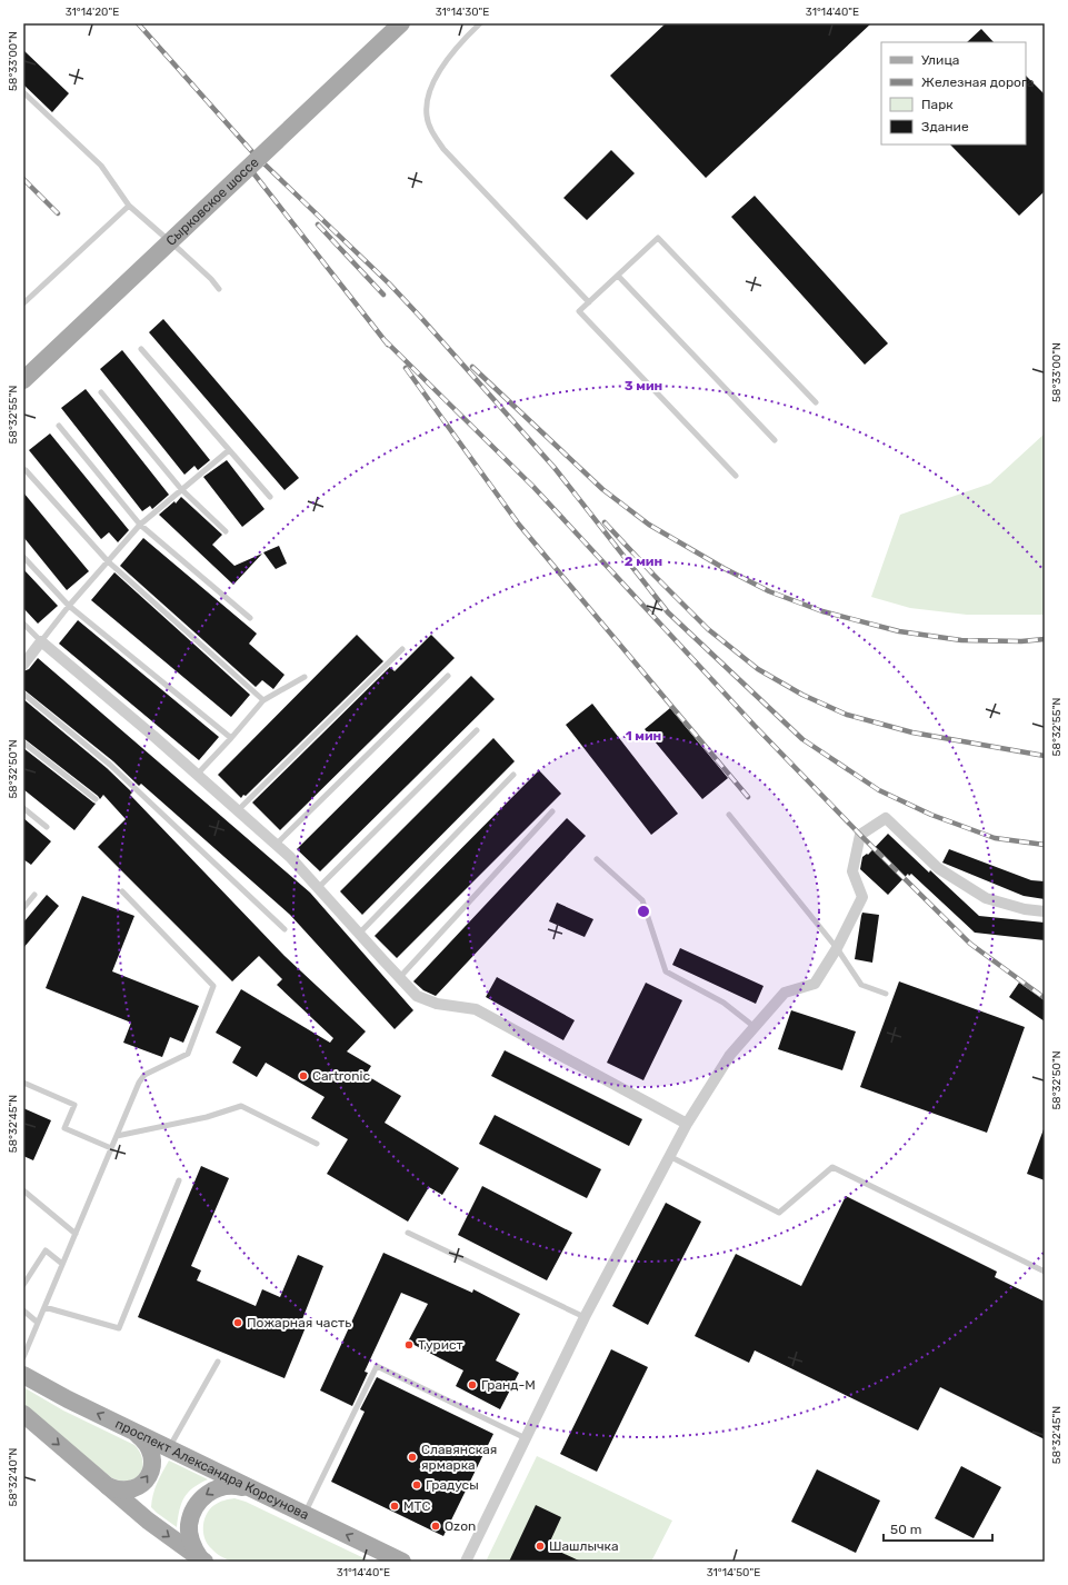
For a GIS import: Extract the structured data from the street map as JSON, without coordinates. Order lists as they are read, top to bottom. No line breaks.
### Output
{"streets":{"main road":["Сырковское шоссе","проспект Александра Корсунова"]},"places":["Cartronic","Пожарная часть","Турист","Гранд-М","Славянская ярмарка","Градусы","МТС","Ozon","Шашлычка"],"legend":["Улица","Железная дорога","Парк","Здание"],"scale_bar":"50 m","coordinates":["31°14'20\"E","31°14'30\"E","31°14'40\"E","58°33'00\"N","58°32'55\"N","58°32'50\"N","58°32'45\"N","58°32'40\"N","31°14'50\"E"],"rings":["3 мин","2 мин","1 мин"]}
